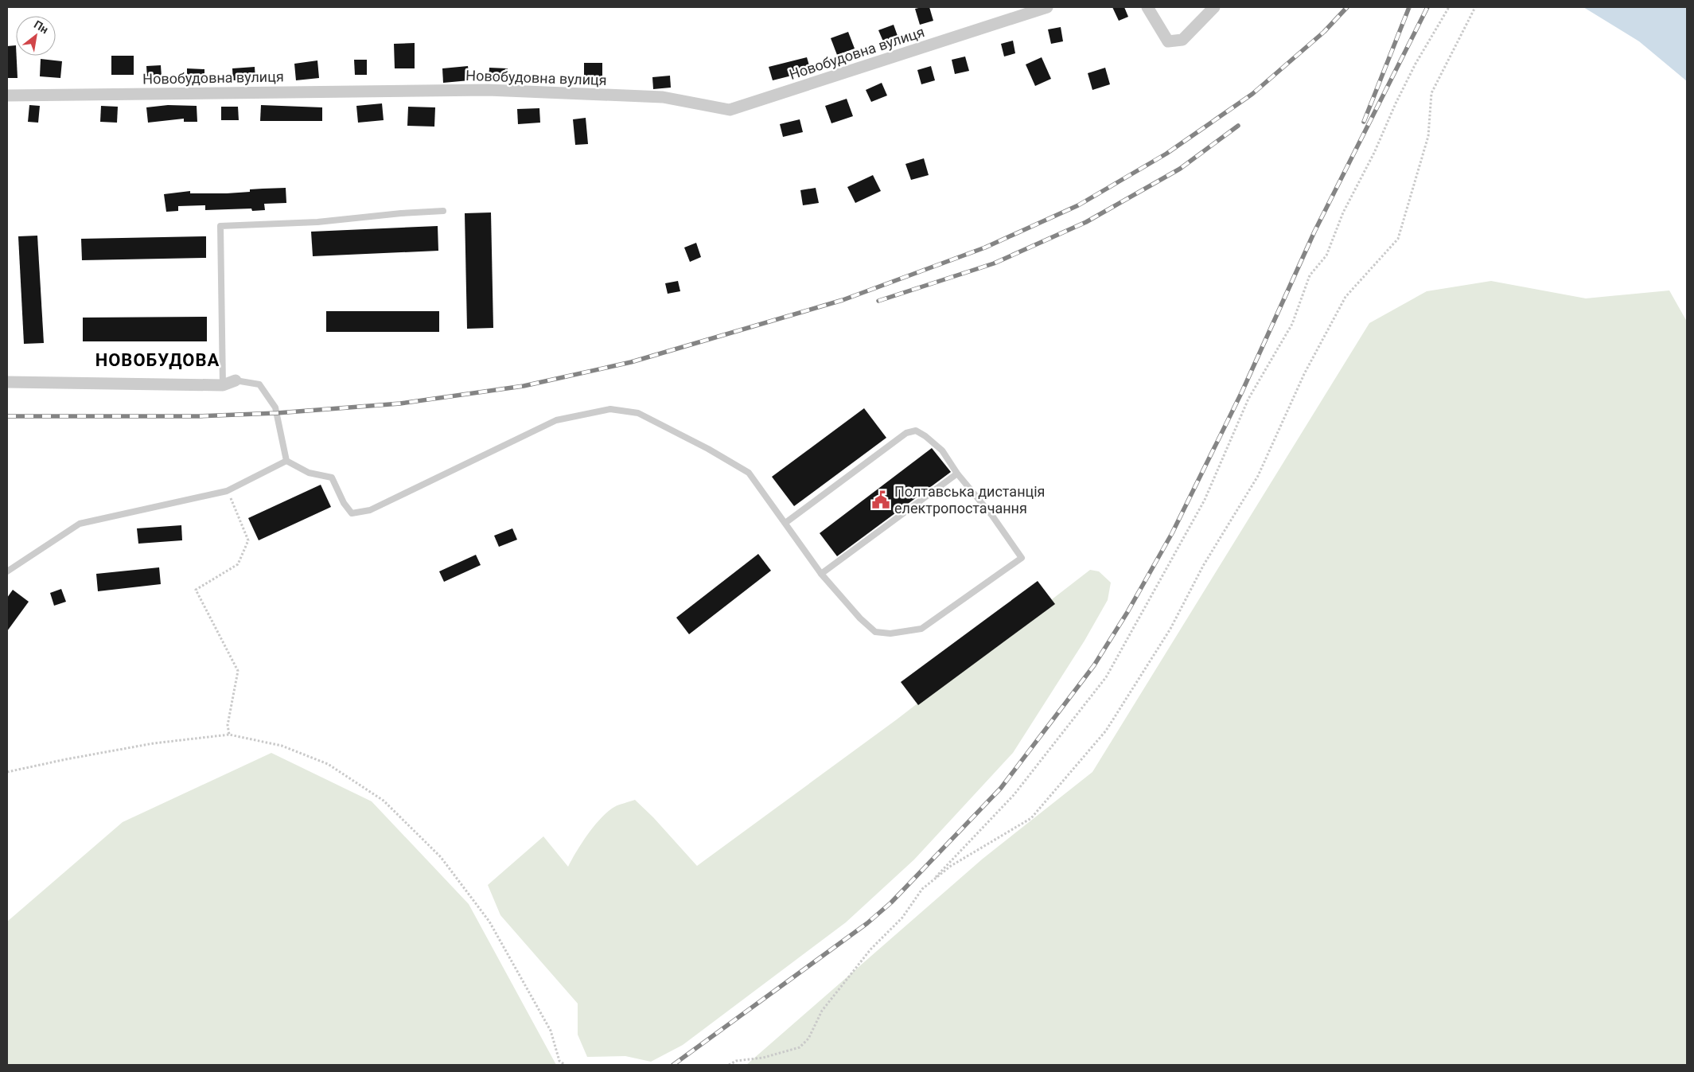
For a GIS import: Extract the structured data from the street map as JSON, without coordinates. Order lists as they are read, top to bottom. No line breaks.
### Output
{"streets":{"street":["Новобудовна вулиця"]},"districts":["НОВОБУДОВА"],"places":{"public building":["Полтавська дистанція електропостачання"]},"north":"top right"}
